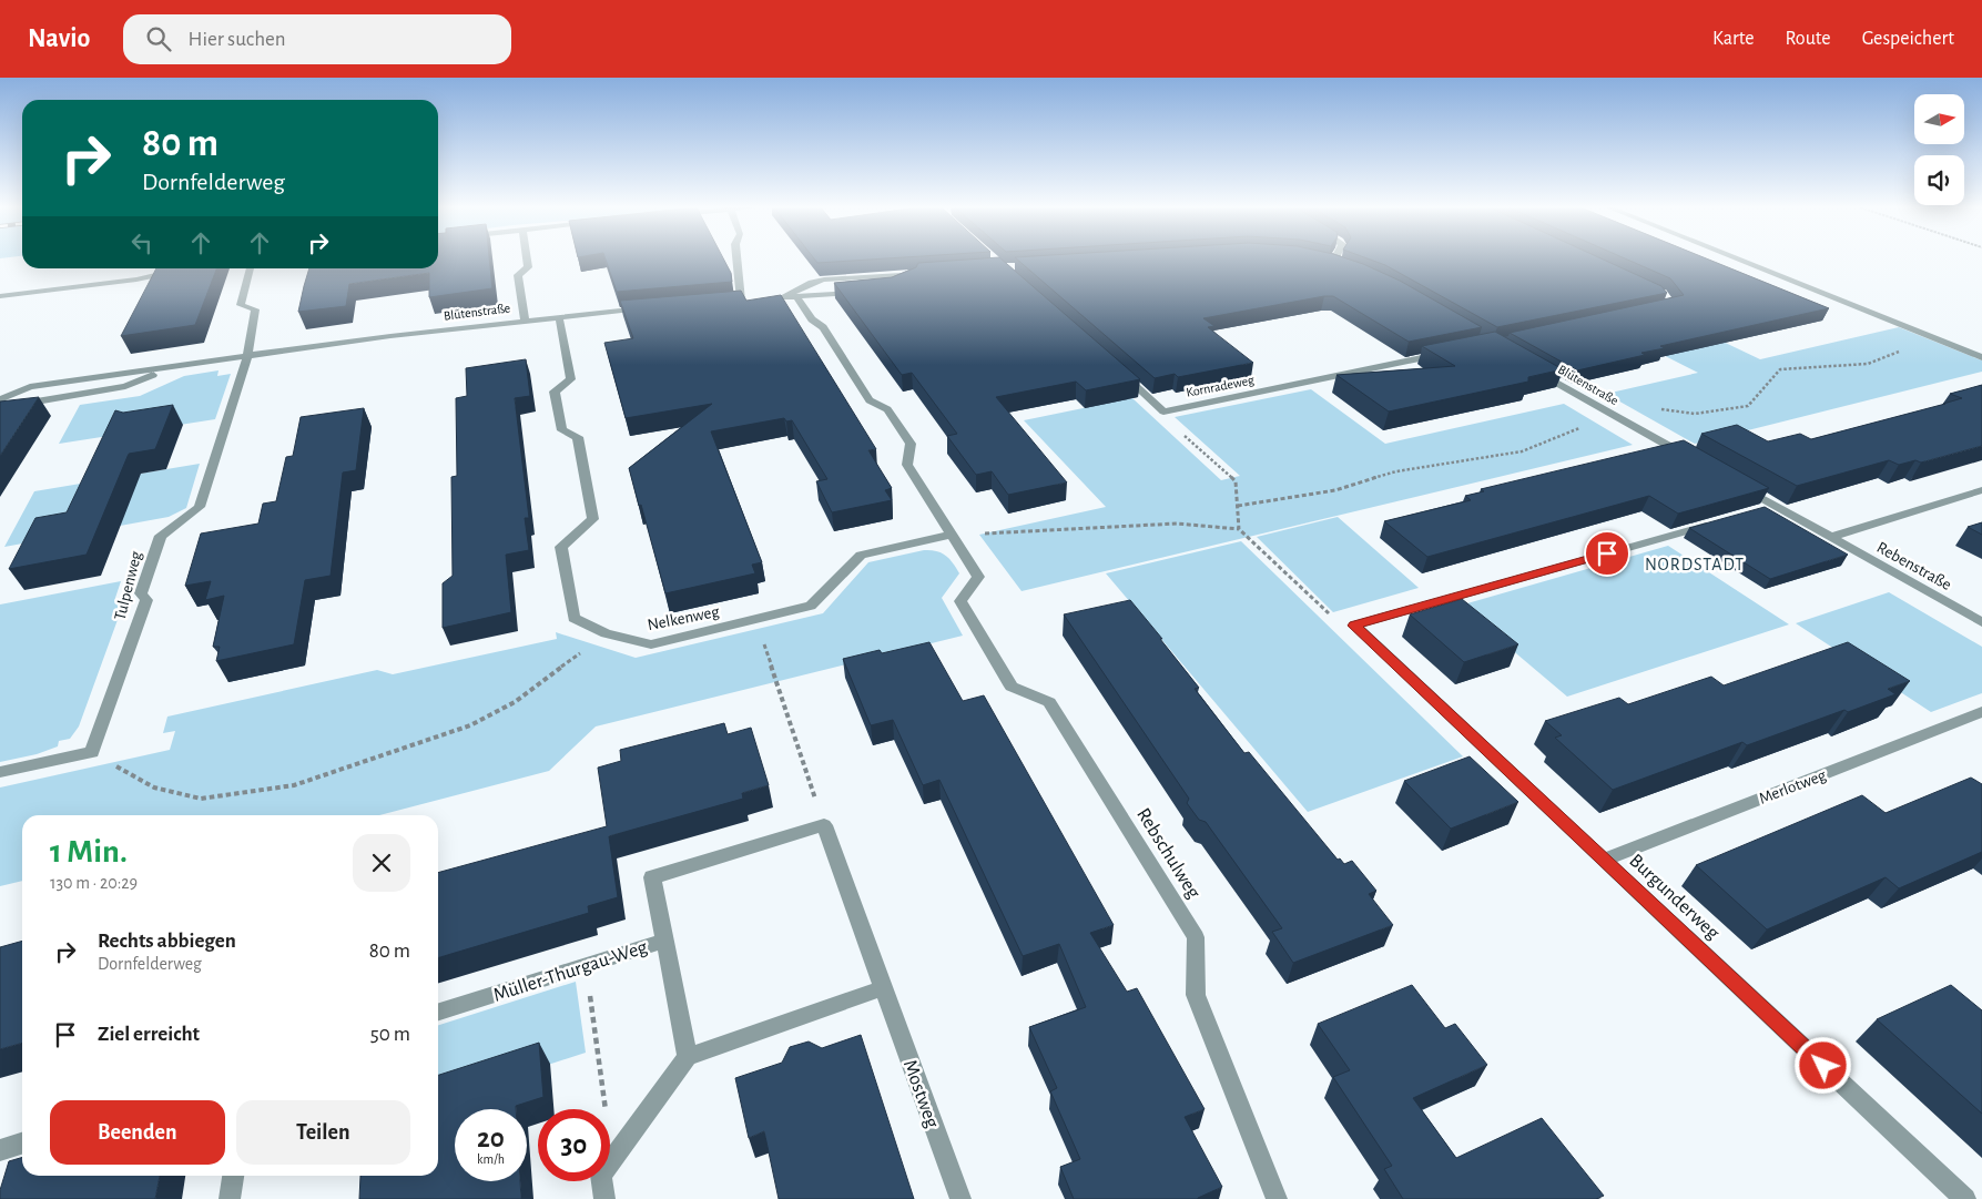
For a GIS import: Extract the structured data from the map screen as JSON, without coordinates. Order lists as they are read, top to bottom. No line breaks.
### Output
{"streets":{"street":["Blütenstraße","Kornradeweg","Rebenstraße","Tulpenweg","Nelkenweg","Merlotweg","Rebschulweg","Burgunderweg","Müller-Thurgau-Weg","Mostweg"]},"crossings":[["Blütenstraße","Tulpenweg"],["Blütenstraße","Nelkenweg"],["Nelkenweg","Rebschulweg"],["Merlotweg","Burgunderweg"],["Müller-Thurgau-Weg","Mostweg"]],"districts":["NORDSTADT"],"north":"right","page":{"header":"Navio","search":"Hier suchen","nav":["Karte","Route","Gespeichert"],"turn":["80 m","Dornfelderweg"],"heading":["1 Min.","130 m · 20:29"],"list":[{"name":"Rechts abbiegen","note":"Dornfelderweg","value":"80 m"},{"name":"Ziel erreicht","value":"50 m"}],"buttons":["Beenden","Teilen"],"speed":"20 km/h","limit":"30"}}
